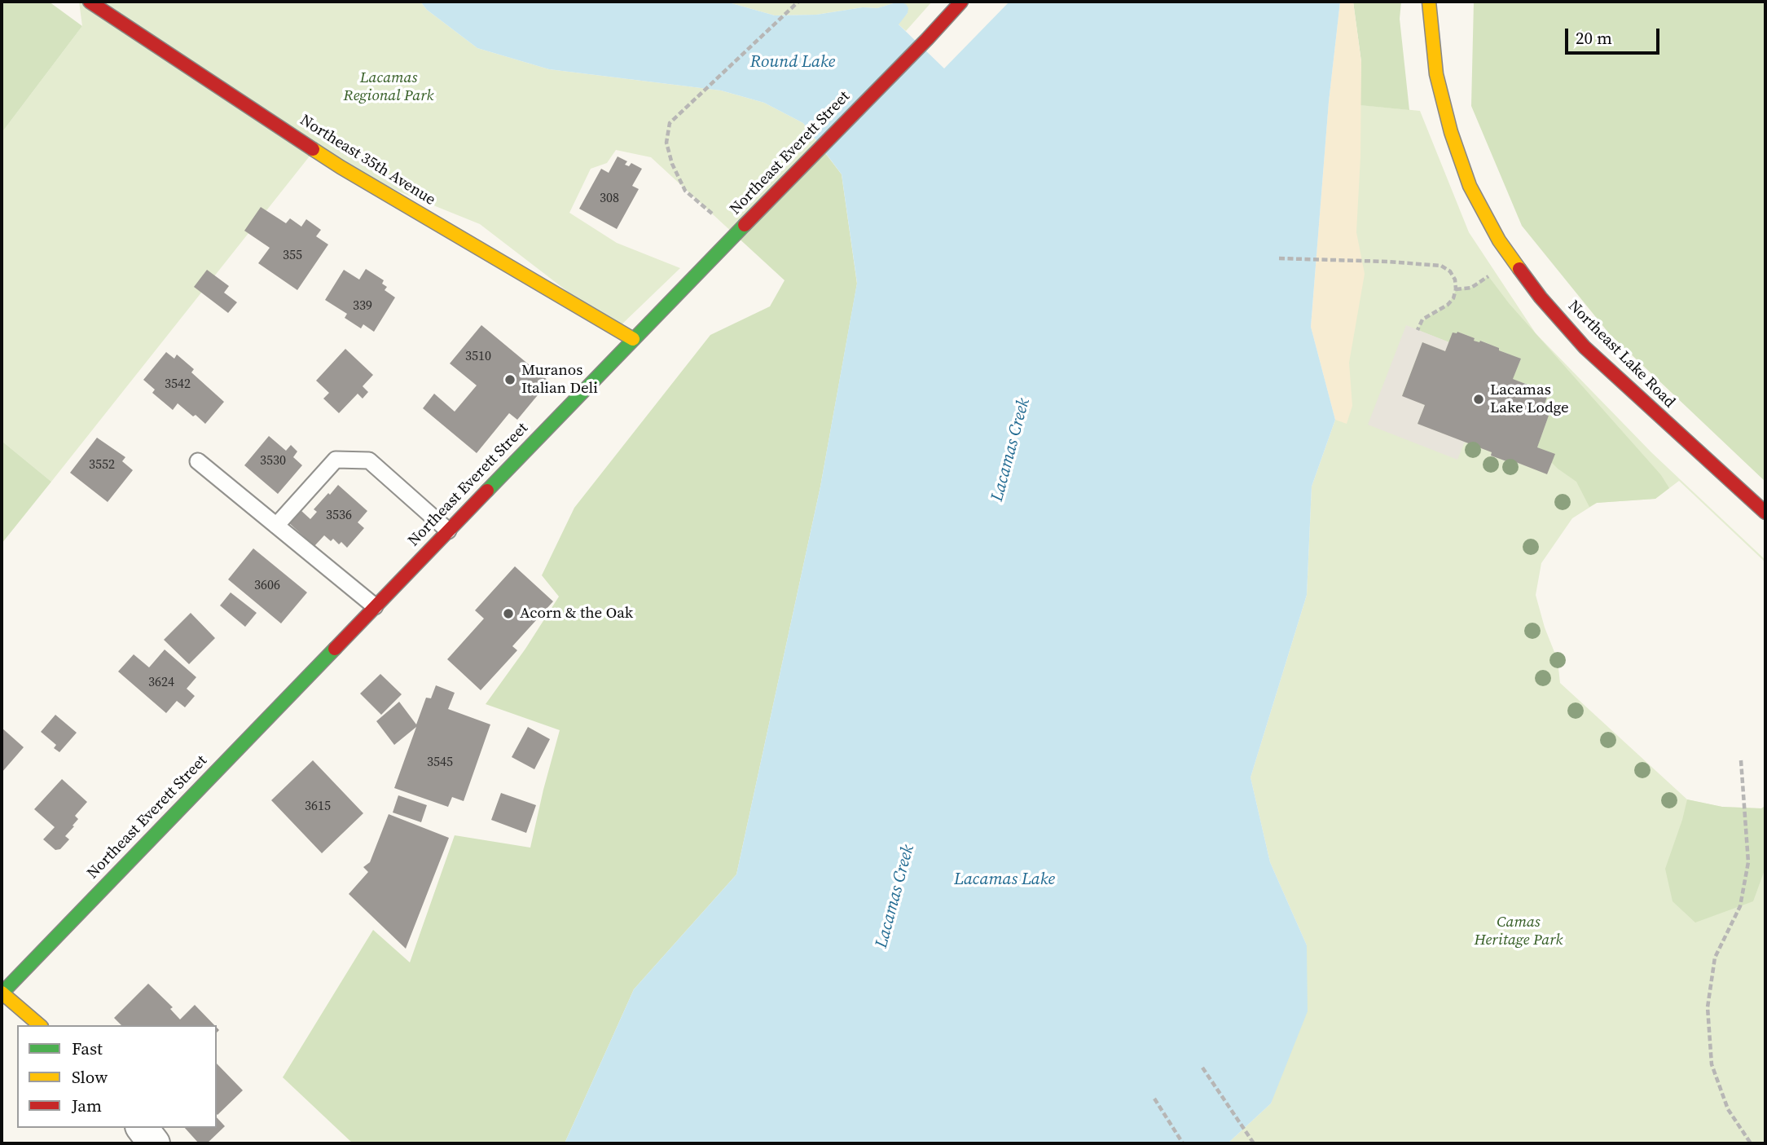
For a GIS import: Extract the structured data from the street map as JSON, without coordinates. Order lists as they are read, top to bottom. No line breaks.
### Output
{"streets":{"main road":["Northeast Everett Street","Northeast 35th Avenue","Northeast Lake Road"]},"crossings":[["Northeast Everett Street","Northeast 35th Avenue"]],"water":["Round Lake","Lacamas Creek","Lacamas Lake"],"parks":["Lacamas Regional Park","Camas Heritage Park"],"places":["Muranos Italian Deli","Lacamas Lake Lodge","Acorn & the Oak"],"house_numbers":["308","355","339","3510","3542","3530","3552","3536","3606","3624","3545","3615"],"legend":["Fast","Slow","Jam"],"scale_bar":"20 m"}
